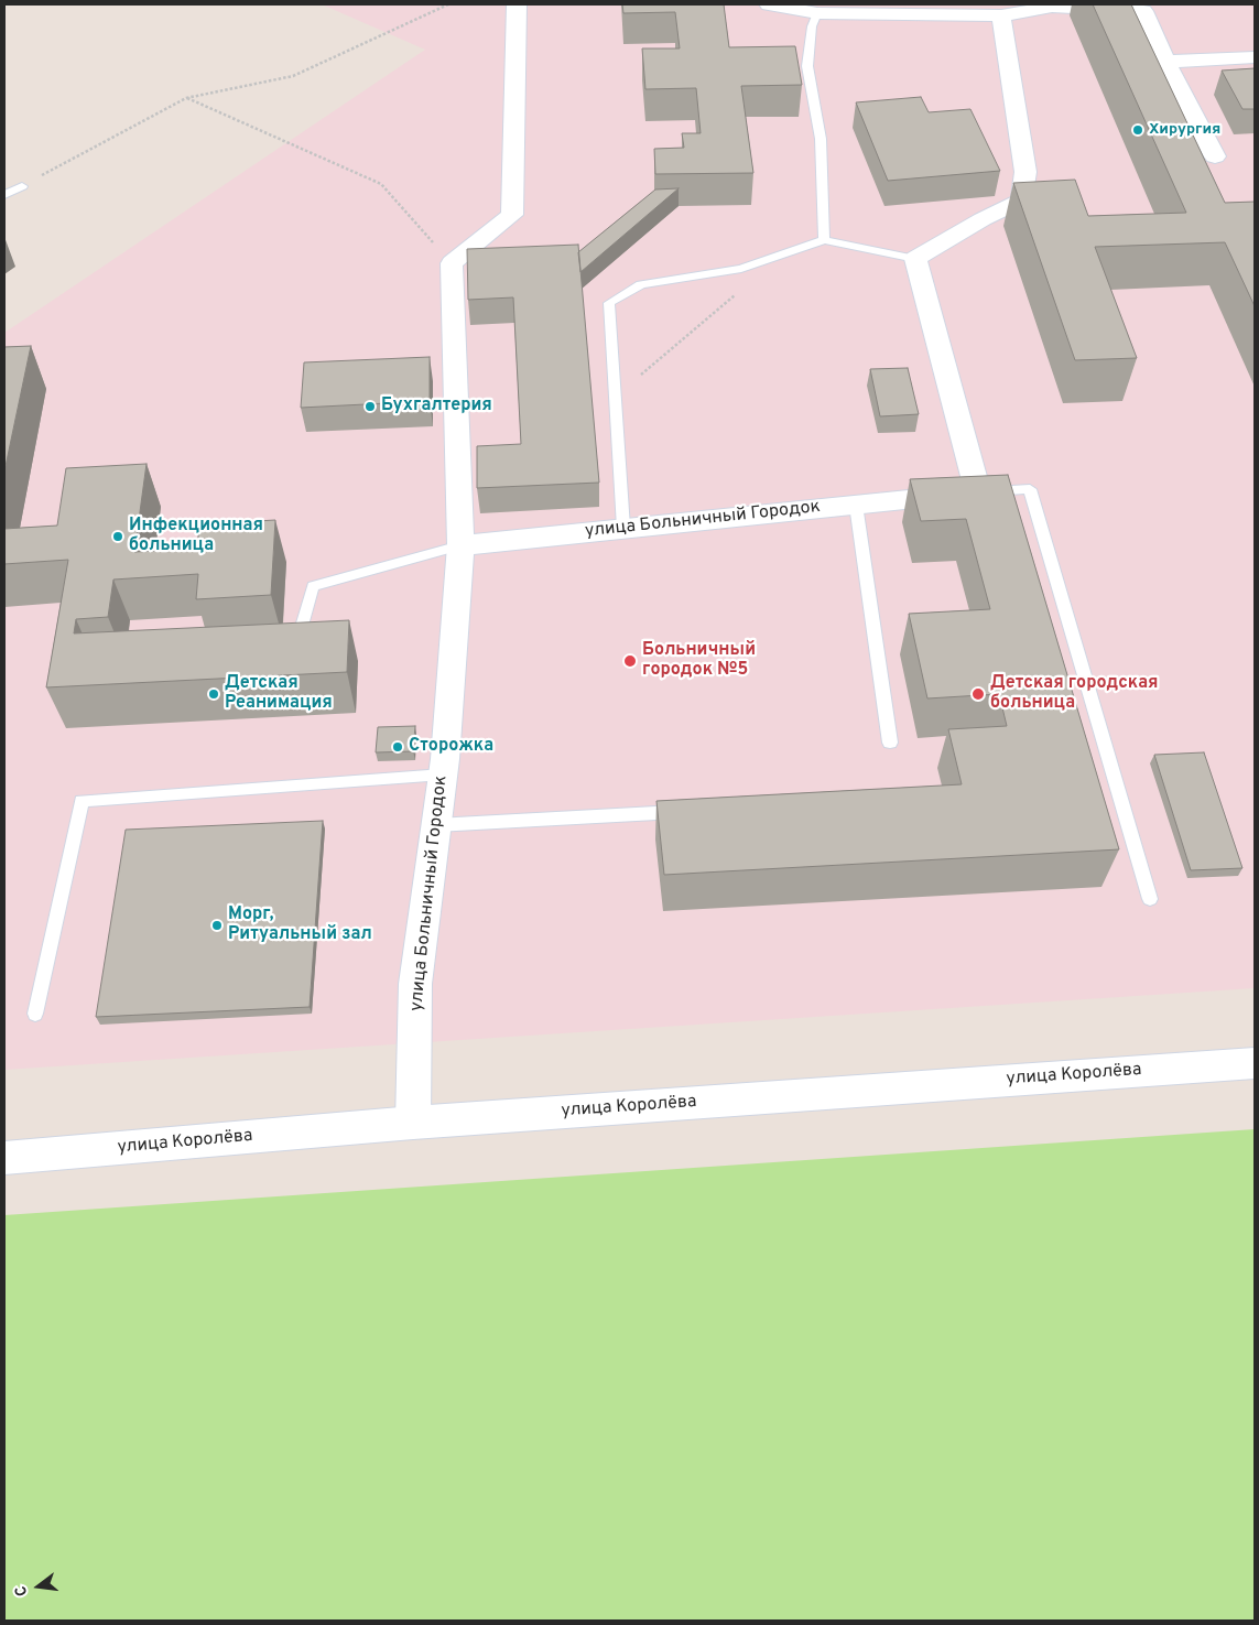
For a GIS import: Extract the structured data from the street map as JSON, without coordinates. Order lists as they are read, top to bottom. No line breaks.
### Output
{"streets":{"street":["улица Больничный Городок","улица Королёва"]},"crossings":[["улица Больничный Городок","улица Королёва"]],"places":["Хирургия","Бухгалтерия","Инфекционная больница","Больничный городок №5","Детская Реанимация","Детская городская больница","Сторожка","Морг, Ритуальный зал"],"north":"left"}
